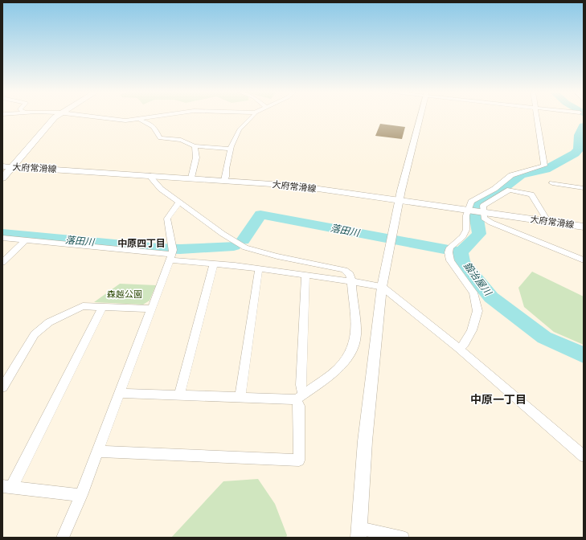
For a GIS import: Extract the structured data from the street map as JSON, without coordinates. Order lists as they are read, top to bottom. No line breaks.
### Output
{"streets":{"main road":["大府常滑線"]},"districts":["中原四丁目","中原一丁目"],"water":["落田川","鍛治屋川"],"parks":["森越公園"]}
